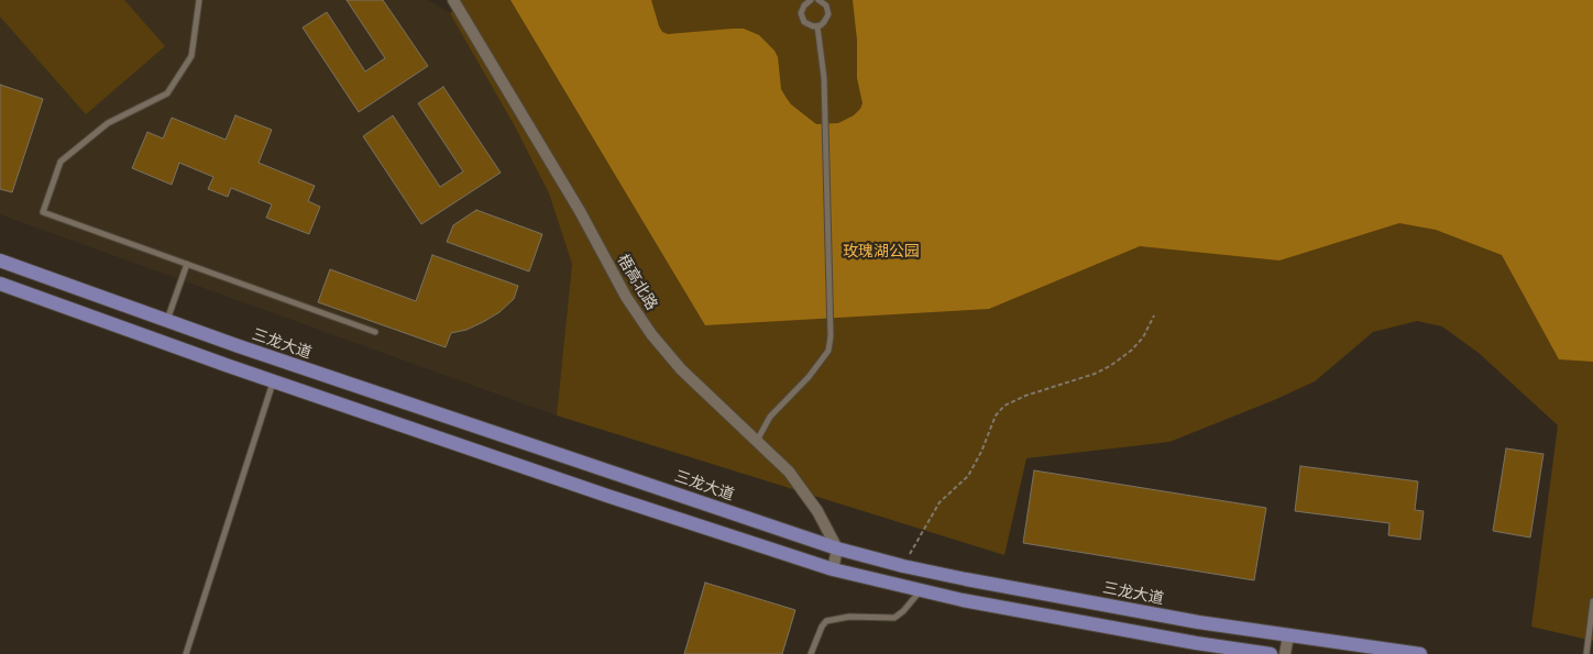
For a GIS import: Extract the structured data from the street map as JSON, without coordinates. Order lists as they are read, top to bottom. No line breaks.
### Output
{"streets":{"main road":["三龙大道"],"street":["梧高北路"]},"crossings":[["梧高北路","三龙大道"]],"parks":["玫瑰湖公园"]}
